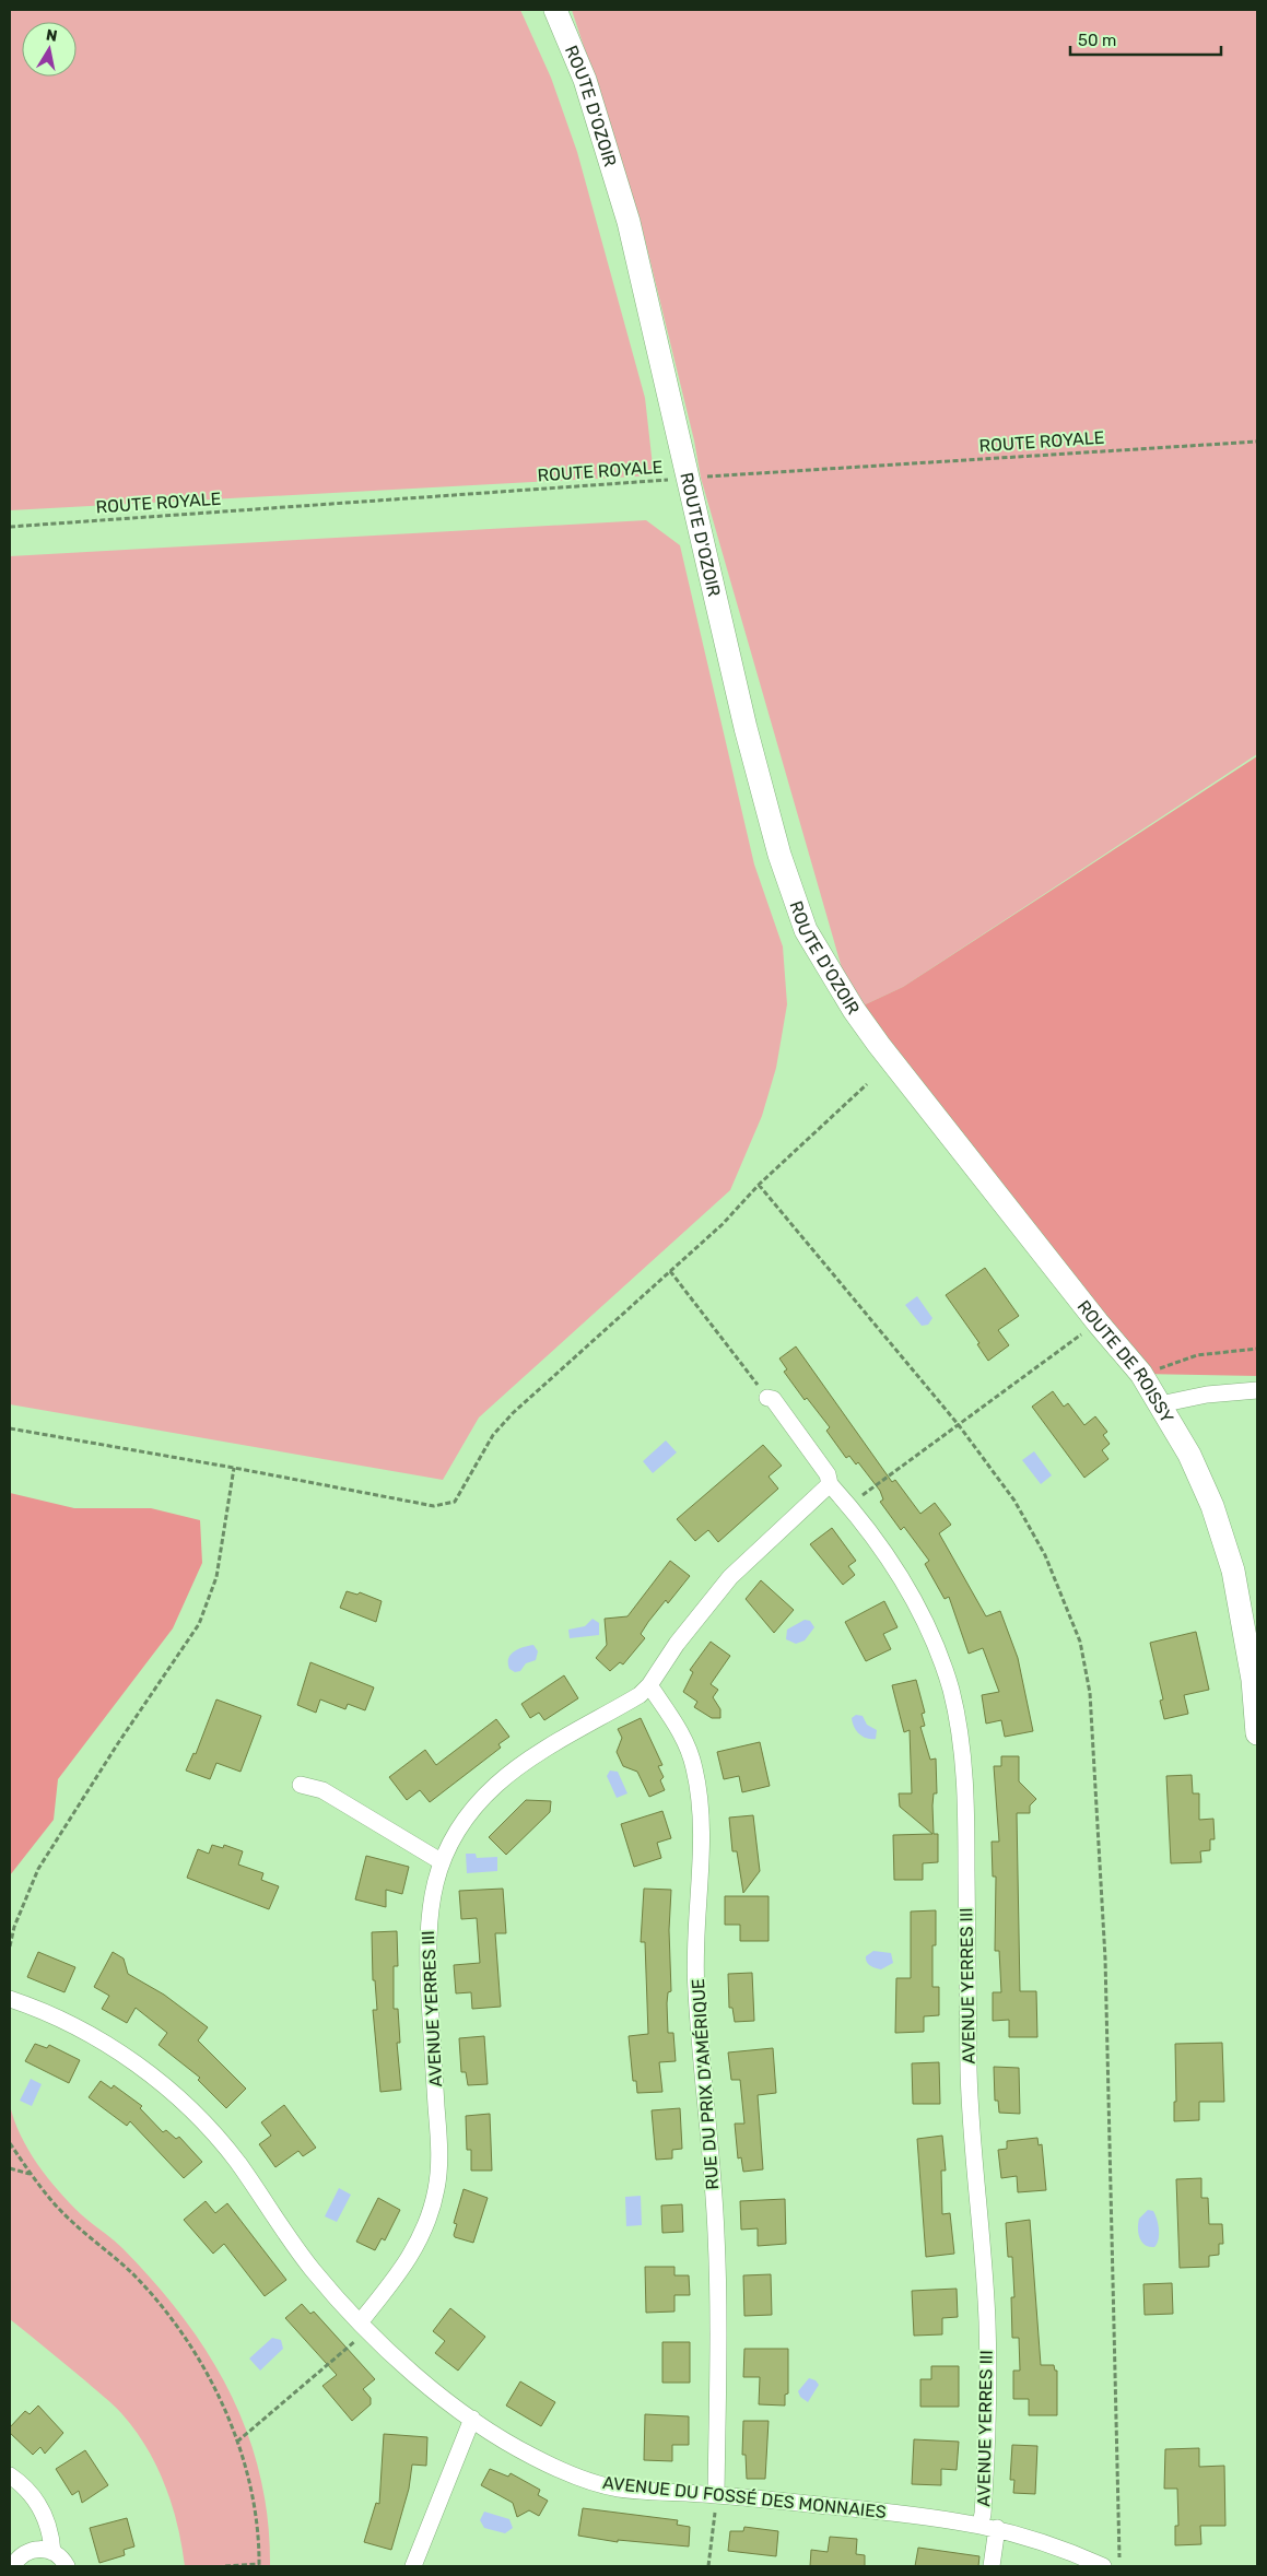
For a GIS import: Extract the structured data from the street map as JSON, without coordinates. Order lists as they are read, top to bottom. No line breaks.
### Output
{"streets":{"main road":["ROUTE D'OZOIR","ROUTE DE ROISSY"],"street":["AVENUE YERRES III","RUE DU PRIX D'AMÉRIQUE","AVENUE DU FOSSÉ DES MONNAIES"],"path":["ROUTE ROYALE"]},"crossings":[["ROUTE D'OZOIR","ROUTE ROYALE"],["ROUTE D'OZOIR","ROUTE DE ROISSY"],["AVENUE YERRES III","RUE DU PRIX D'AMÉRIQUE"],["AVENUE YERRES III","AVENUE DU FOSSÉ DES MONNAIES"],["RUE DU PRIX D'AMÉRIQUE","AVENUE DU FOSSÉ DES MONNAIES"]],"scale_bar":"50 m","north":"top"}
